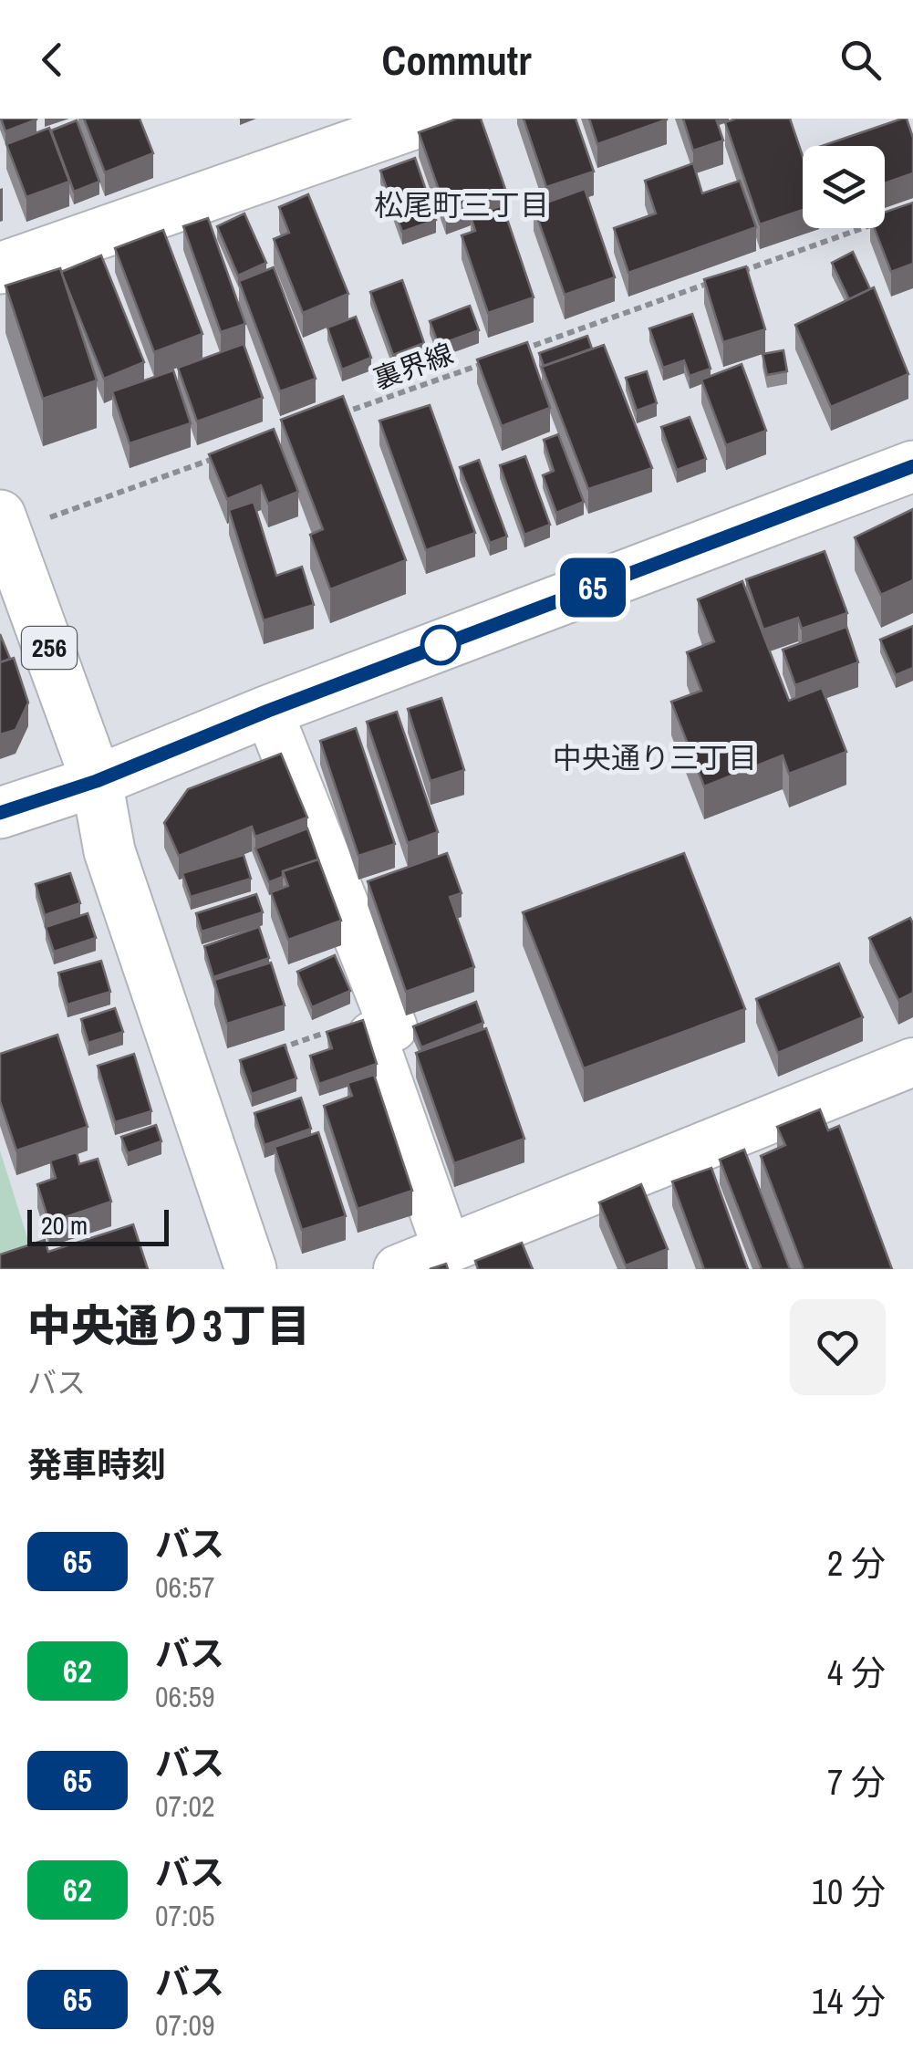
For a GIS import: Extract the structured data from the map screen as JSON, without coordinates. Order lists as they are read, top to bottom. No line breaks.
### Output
{"streets":{"main road":["256"],"path":["裏界線"]},"districts":["松尾町三丁目","中央通り三丁目"],"lines":["bus line 65"],"scale_bar":"20 m","page":{"header":"Commutr","on_map":"65","scale":"20 m","heading":[["中央通り3丁目","バス"],"発車時刻"],"list":[{"mark":"65","name":"バス","note":"06:57","value":"2 分"},{"mark":"62","name":"バス","note":"06:59","value":"4 分"},{"mark":"65","name":"バス","note":"07:02","value":"7 分"},{"mark":"62","name":"バス","note":"07:05","value":"10 分"},{"mark":"65","name":"バス","note":"07:09","value":"14 分"}]}}
